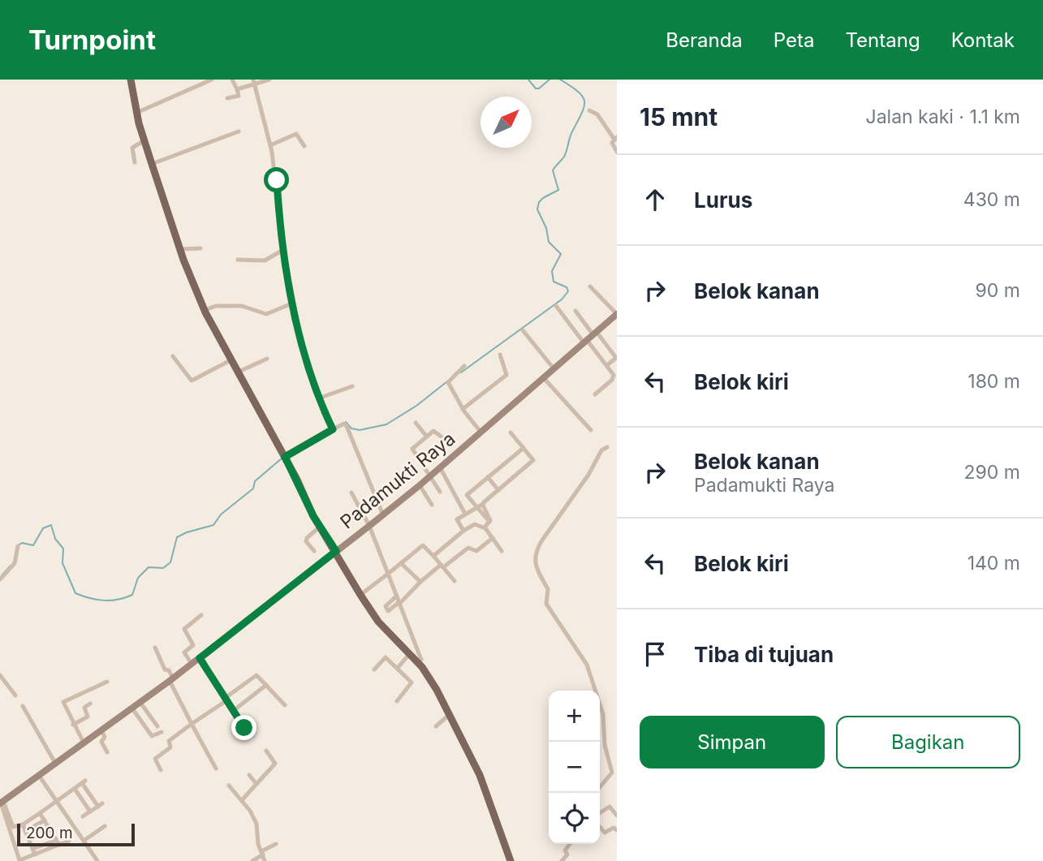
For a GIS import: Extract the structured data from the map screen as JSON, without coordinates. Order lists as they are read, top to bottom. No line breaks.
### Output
{"streets":{"street":["Padamukti Raya"]},"scale_bar":"200 m","north":"top right","page":{"header":"Turnpoint","nav":["Beranda","Peta","Tentang","Kontak"],"heading":["15 mnt","Jalan kaki · 1.1 km"],"list":[["Lurus","430 m"],["Belok kanan","90 m"],["Belok kiri","180 m"],["Belok kanan","Padamukti Raya","290 m"],["Belok kiri","140 m"],"Tiba di tujuan"],"map_buttons":["+","−"],"buttons":["Simpan","Bagikan"],"scale":"200 m"}}
